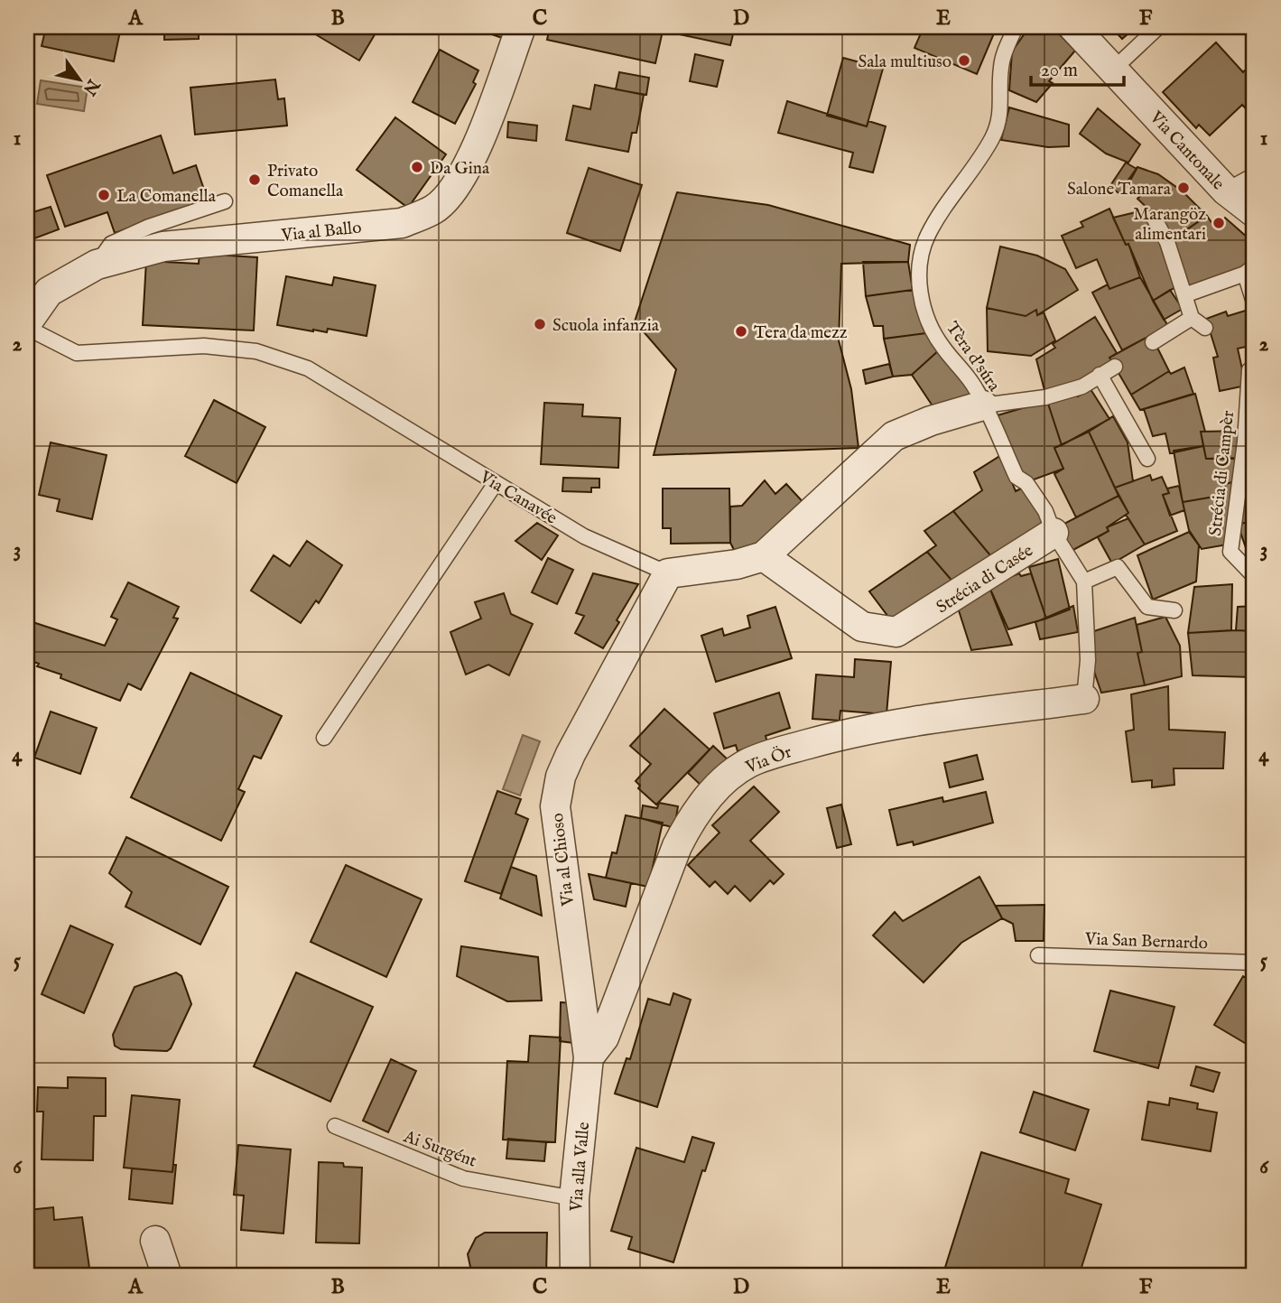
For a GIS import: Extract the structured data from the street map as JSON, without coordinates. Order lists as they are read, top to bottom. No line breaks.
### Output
{"streets":{"street":["Via Cantonale","Via al Ballo","Strécia di Casée","Via Ör","Via al Chioso","Via alla Valle"],"lane":["Tèra d'súra","Strécia di Campèr","Via Canavée","Via San Bernardo","Ai Surgént"]},"crossings":[["Via Canavée","Via al Chioso"],["Via Ör","Via al Chioso"],["Via Ör","Via alla Valle"],["Via al Chioso","Via alla Valle"],["Ai Surgént","Via alla Valle"]],"places":["Sala multiuso","Da Gina","Privato Comanella","Salone Tamara","La Comanella","Marangöz alimentari","Scuola infanzia","Tera da mezz"],"scale_bar":"20 m","north":"bottom right","grid":{"columns":["A","B","C","D","E","F"],"rows":["1","2","3","4","5","6"]}}
